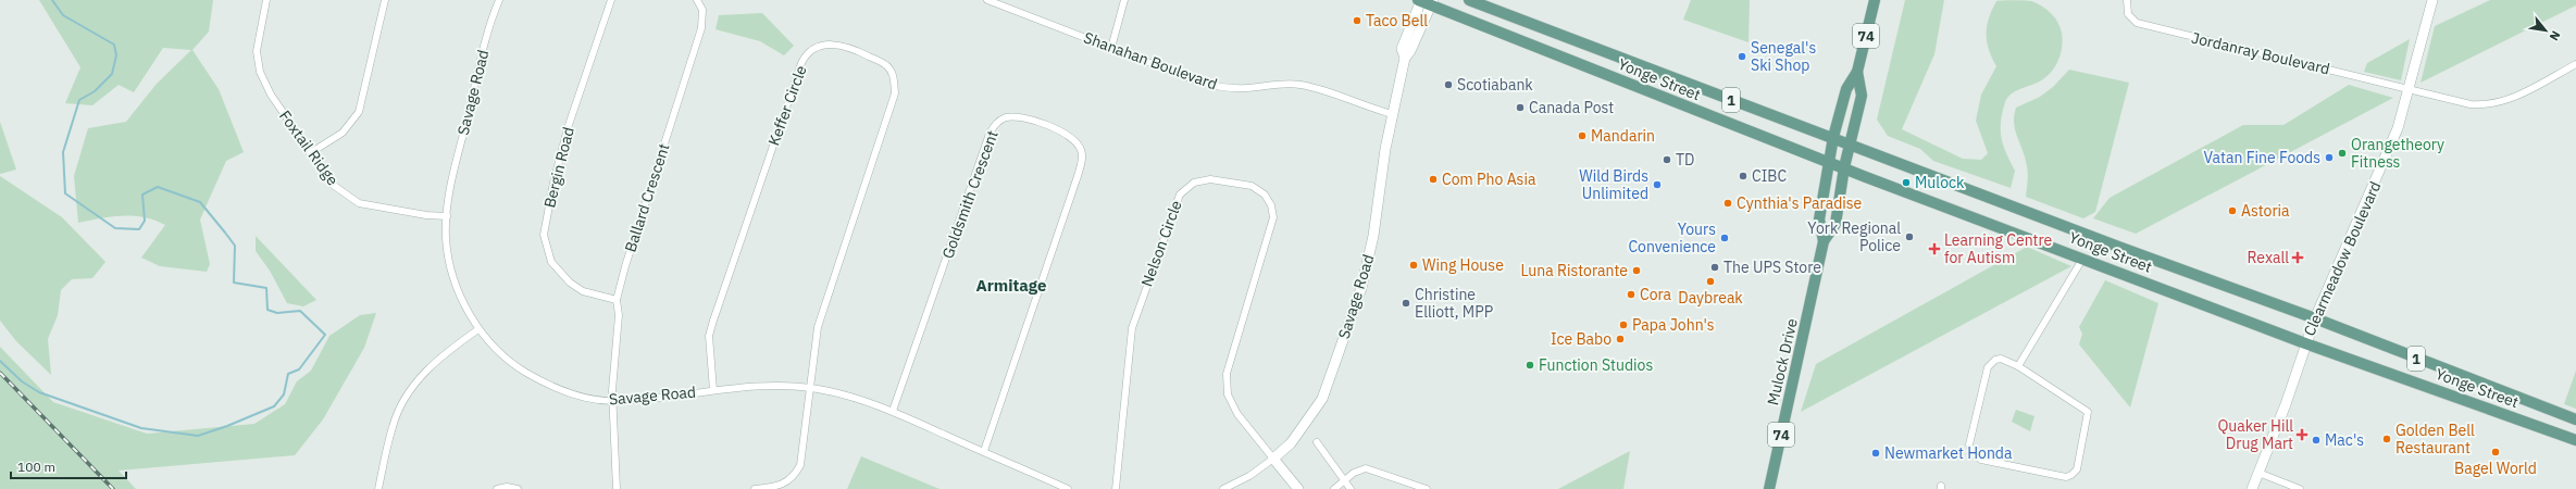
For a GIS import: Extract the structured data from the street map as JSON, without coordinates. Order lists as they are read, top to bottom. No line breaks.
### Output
{"streets":{"main road":["74","Yonge Street","1","Mulock Drive"],"street":["Jordanray Boulevard","Shanahan Boulevard","Savage Road","Keffer Circle","Foxtail Ridge","Bergin Road","Goldsmith Crescent","Ballard Crescent","Nelson Circle","Clearmeadow Boulevard"]},"crossings":[["Jordanray Boulevard","Clearmeadow Boulevard"],["Shanahan Boulevard","Savage Road"],["Yonge Street","Savage Road"],["Yonge Street","Clearmeadow Boulevard"],["Yonge Street","Mulock Drive"],["Savage Road","Keffer Circle"],["Savage Road","Foxtail Ridge"],["Savage Road","Goldsmith Crescent"],["Savage Road","Ballard Crescent"],["Savage Road","Nelson Circle"],["Bergin Road","Ballard Crescent"]],"districts":["Armitage"],"places":{"other":["Taco Bell","Senegal's Ski Shop","Scotiabank","Canada Post","Mandarin","Orangetheory Fitness","Vatan Fine Foods","TD","CIBC","Com Pho Asia","Mulock","Wild Birds Unlimited","Cynthia's Paradise","Astoria","York Regional Police","Yours Convenience","Wing House","The UPS Store","Luna Ristorante","Daybreak","Cora","Christine Elliott, MPP","Papa John's","Ice Babo","Function Studios","Golden Bell Restaurant","Mac's","Bagel World","Newmarket Honda"],"health":["Learning Centre for Autism","Rexall","Quaker Hill Drug Mart"]},"scale_bar":"100 m","north":"bottom right"}
